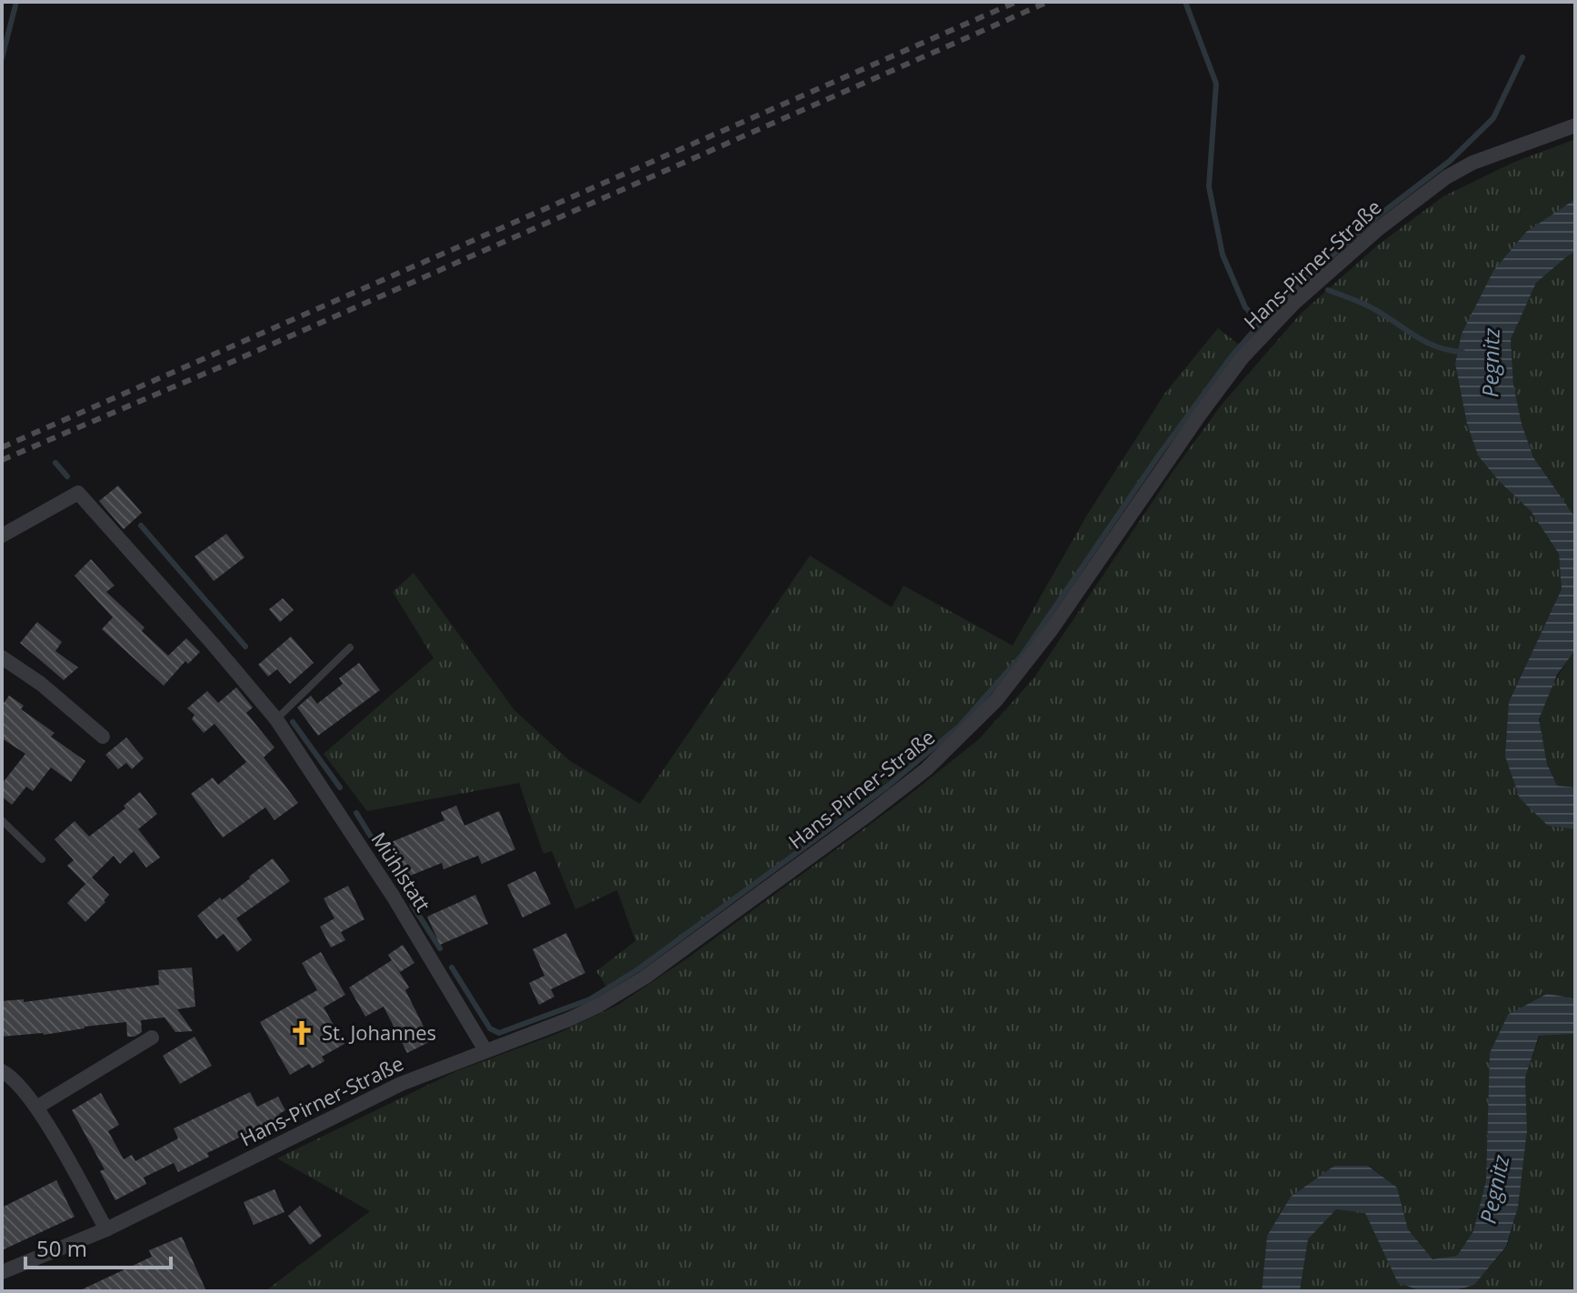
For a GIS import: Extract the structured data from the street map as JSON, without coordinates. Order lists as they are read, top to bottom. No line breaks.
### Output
{"streets":{"street":["Hans-Pirner-Straße","Mühlstatt"]},"crossings":[["Hans-Pirner-Straße","Mühlstatt"]],"water":["Pegnitz"],"places":{"church":["St. Johannes"]},"scale_bar":"50 m"}
